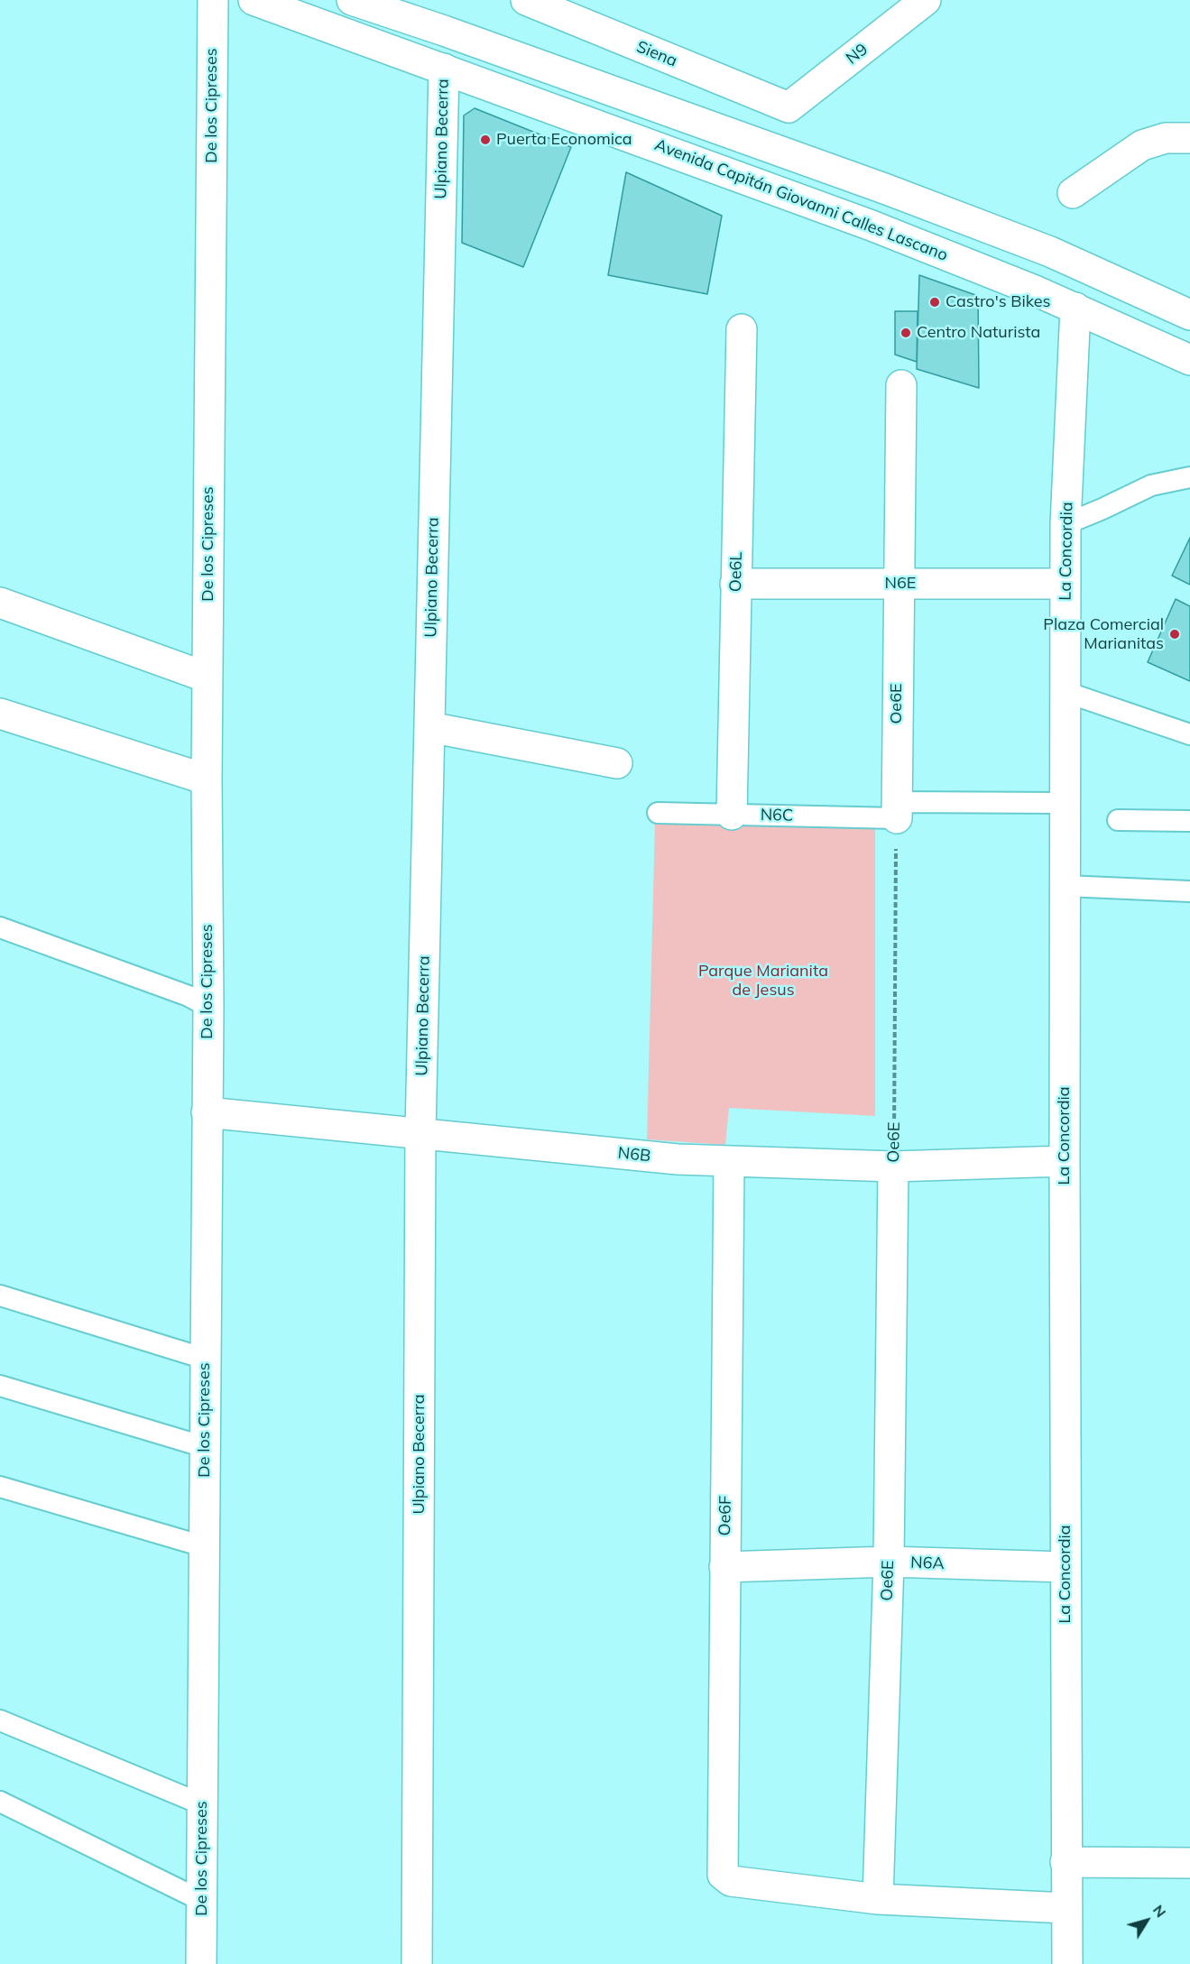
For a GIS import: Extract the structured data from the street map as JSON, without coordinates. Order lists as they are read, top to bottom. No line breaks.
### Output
{"streets":{"street":["Siena","N9","De los Cipreses","Ulpiano Becerra","Avenida Capitán Giovanni Calles Lascano","La Concordia","Oe6L","N6E","Oe6E","N6B","Oe6F","N6A"],"lane":["N6C"]},"crossings":[["Siena","N9"],["De los Cipreses","N6B"],["Ulpiano Becerra","Avenida Capitán Giovanni Calles Lascano"],["Ulpiano Becerra","N6B"],["Avenida Capitán Giovanni Calles Lascano","La Concordia"],["La Concordia","N6E"],["La Concordia","N6C"],["La Concordia","N6B"],["La Concordia","N6A"],["Oe6L","N6E"],["Oe6L","N6C"],["N6E","Oe6E"],["Oe6E","N6C"],["Oe6E","N6B"],["Oe6E","Oe6F"],["Oe6E","N6A"],["N6B","Oe6F"],["Oe6F","N6A"]],"parks":["Parque Marianita de Jesus"],"places":["Puerta Economica","Castro's Bikes","Centro Naturista","Plaza Comercial Marianitas"],"north":"top right"}
